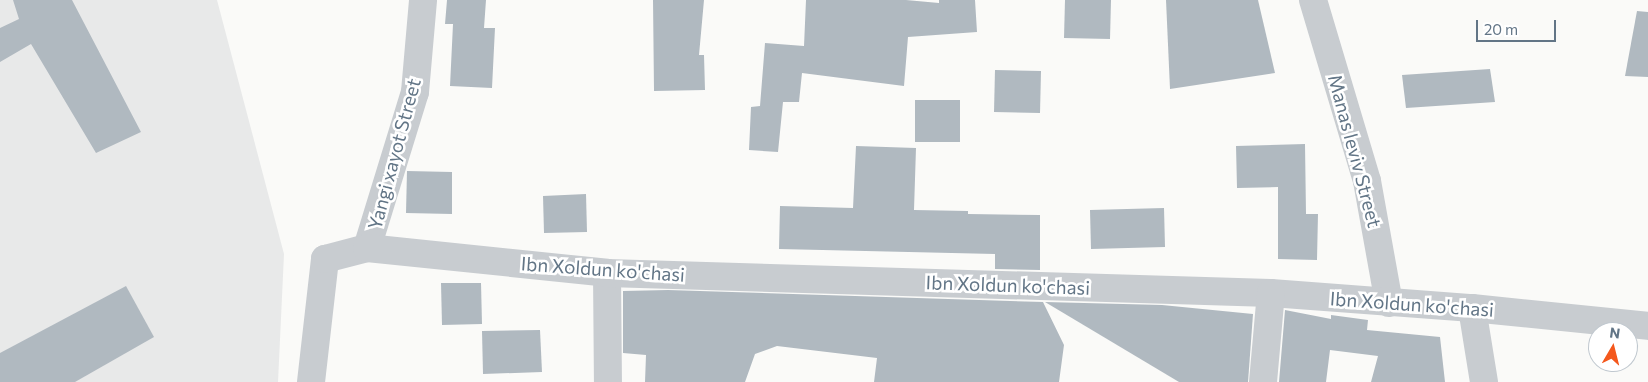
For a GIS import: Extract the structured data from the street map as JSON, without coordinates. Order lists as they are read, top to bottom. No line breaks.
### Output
{"streets":{"street":["Manas leviv Street","Yangi xayot Street","Ibn Xoldun ko'chasi"]},"crossings":[["Manas leviv Street","Ibn Xoldun ko'chasi"],["Yangi xayot Street","Ibn Xoldun ko'chasi"]],"scale_bar":"20 m","north":"top"}
